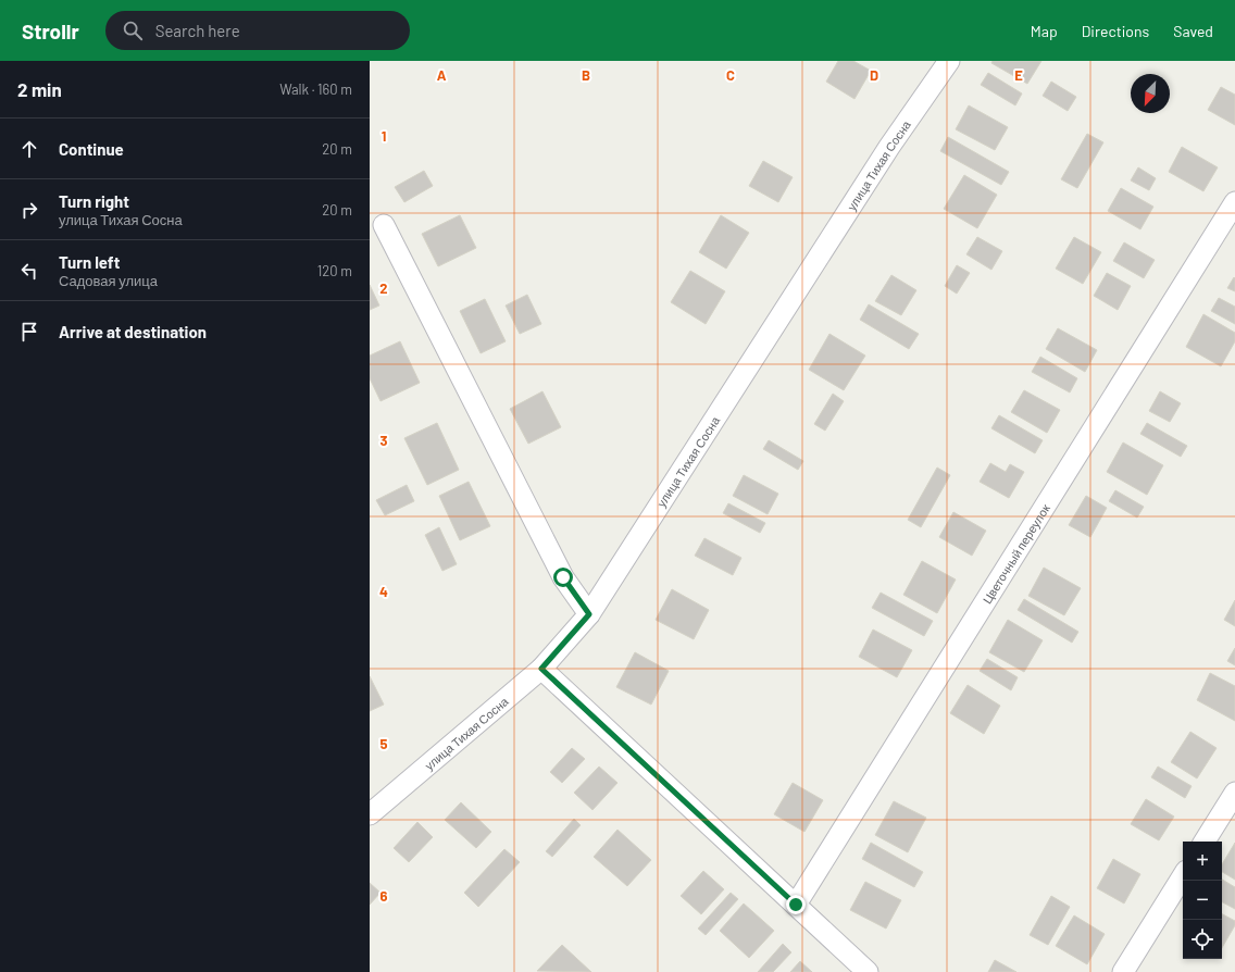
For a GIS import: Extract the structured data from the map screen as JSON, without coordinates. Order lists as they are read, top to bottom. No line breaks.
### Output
{"streets":{"street":["улица Тихая Сосна","Цветочный переулок"]},"north":"bottom left","page":{"header":"Strollr","search":"Search here","nav":["Map","Directions","Saved"],"heading":["2 min","Walk · 160 m"],"list":[["Continue","20 m"],["Turn right","улица Тихая Сосна","20 m"],["Turn left","Садовая улица","120 m"],"Arrive at destination"],"map_buttons":["+","−"]},"grid":{"columns":["A","B","C","D","E"],"rows":["1","2","3","4","5","6"]}}
